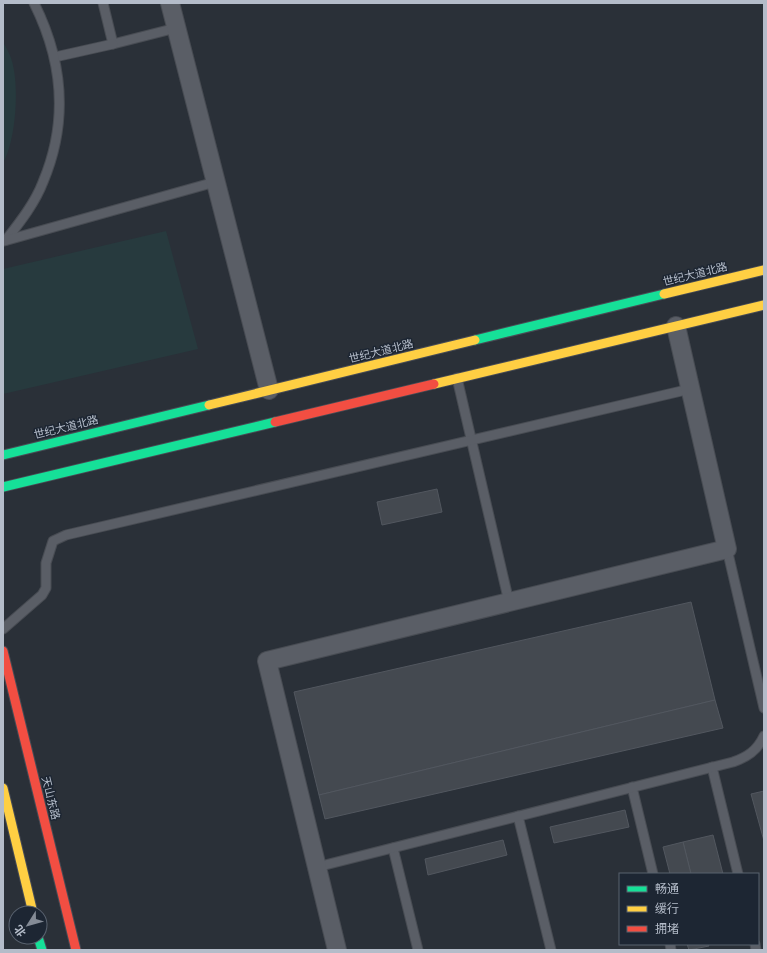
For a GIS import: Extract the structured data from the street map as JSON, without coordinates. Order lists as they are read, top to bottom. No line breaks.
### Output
{"streets":{"main road":["世纪大道北路","天山东路"]},"legend":["畅通","缓行","拥堵"],"north":"bottom left"}
